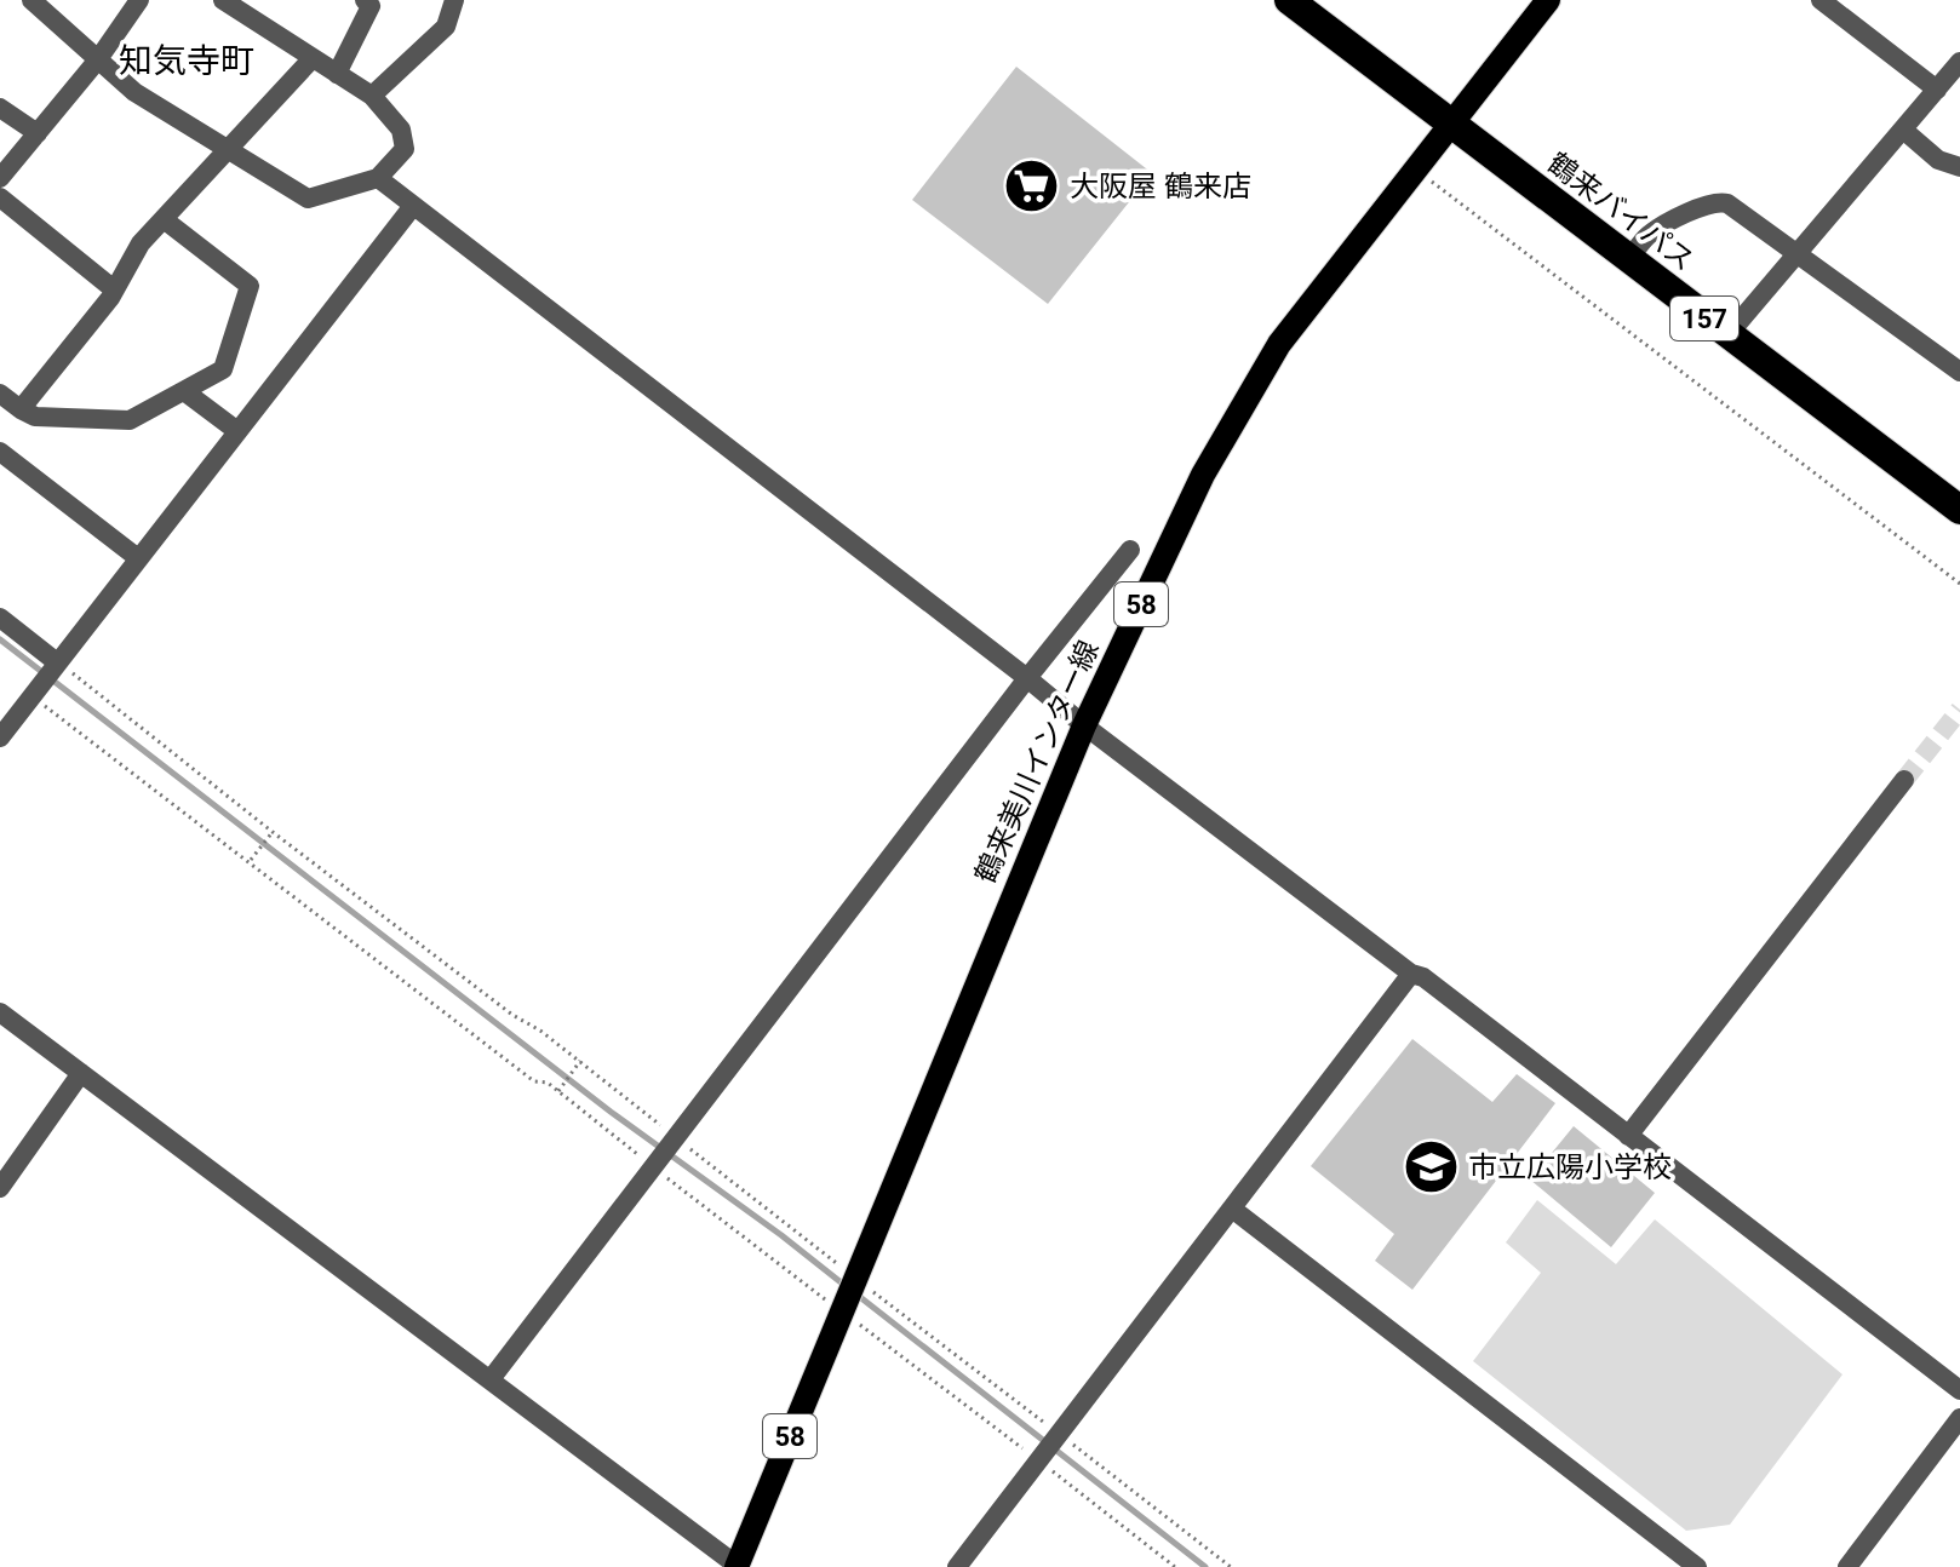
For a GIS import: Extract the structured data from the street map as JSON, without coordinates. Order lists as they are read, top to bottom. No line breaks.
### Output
{"streets":{"highway":["鶴来バイパス","157"],"main road":["58","鶴来美川インター線"]},"crossings":[["鶴来バイパス","鶴来美川インター線"]],"districts":["知気寺町"],"places":{"supermarket":["大阪屋 鶴来店"],"school or university":["市立広陽小学校"]}}
